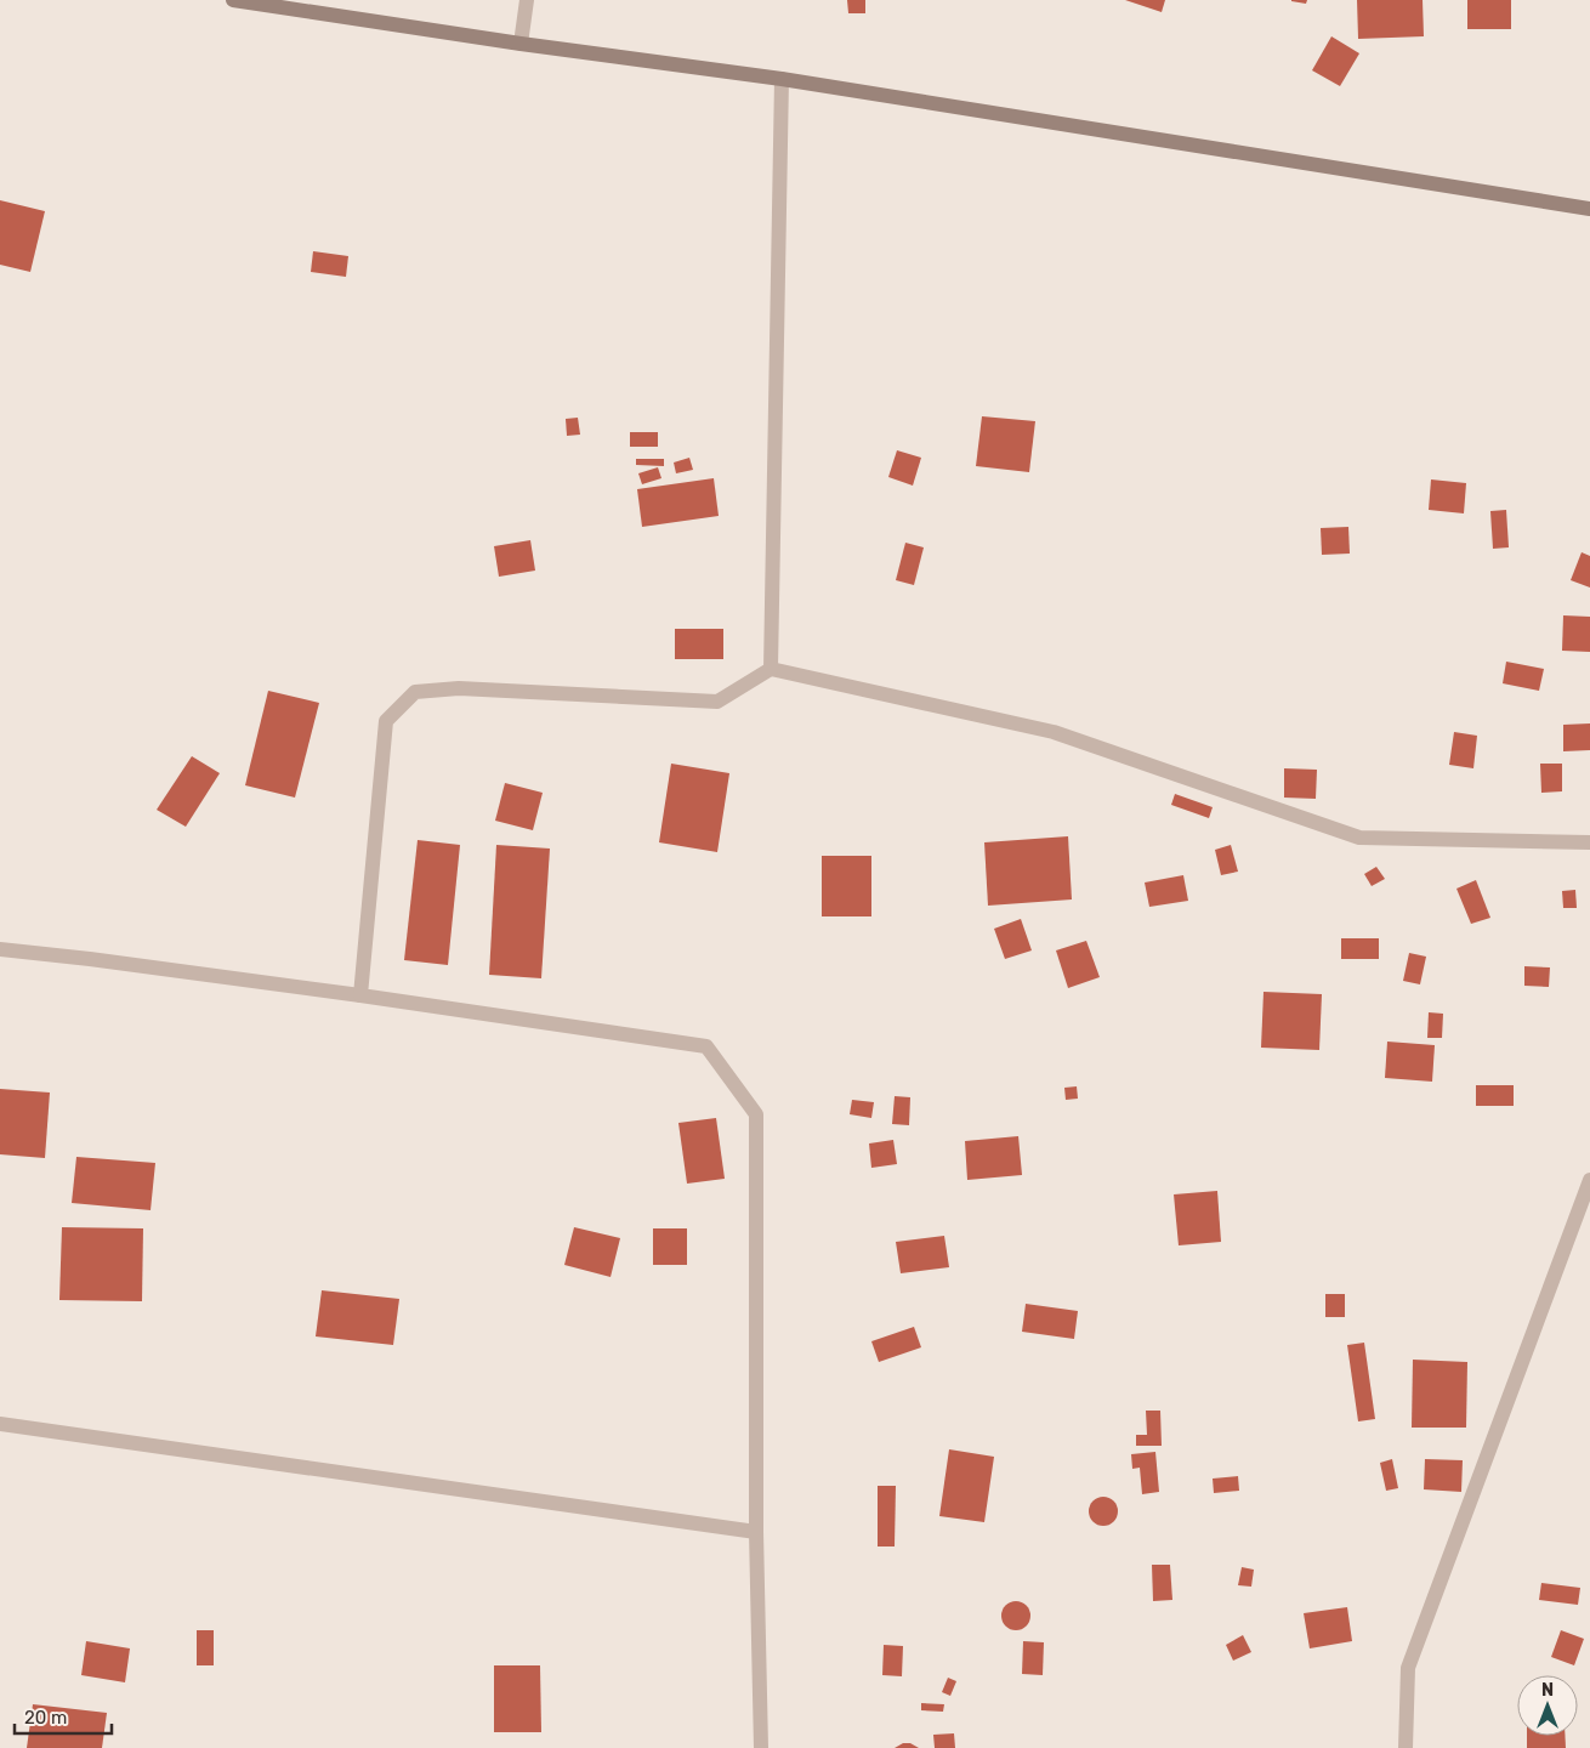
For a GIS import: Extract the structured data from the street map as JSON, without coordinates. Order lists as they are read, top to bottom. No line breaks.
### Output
{"scale_bar":"20 m","north":"top"}
